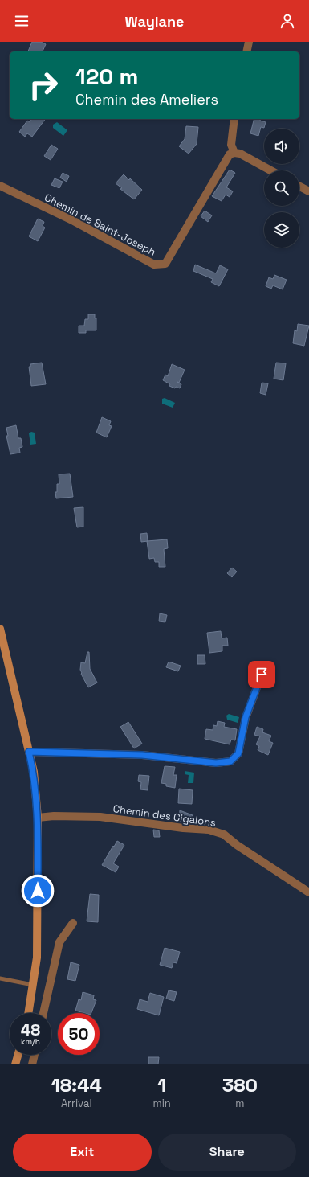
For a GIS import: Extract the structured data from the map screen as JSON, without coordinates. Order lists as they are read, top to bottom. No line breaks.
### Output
{"streets":{"street":["Chemin de Saint-Joseph","Chemin des Cigalons"]},"page":{"header":"Waylane","turn":["120 m","Chemin des Ameliers"],"speed":"48 km/h","limit":"50","eta":["18:44","Arrival","1","min","380","m"],"buttons":["Exit","Share"]}}
